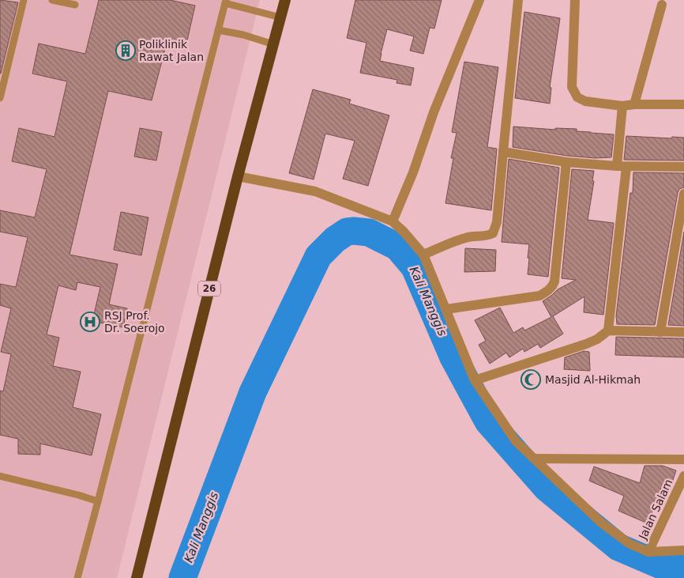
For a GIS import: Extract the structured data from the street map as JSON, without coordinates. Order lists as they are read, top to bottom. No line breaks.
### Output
{"streets":{"highway":["26"],"street":["Jalan Salam"]},"water":["Kali Manggis"],"places":{"building":["Poliklinik Rawat Jalan"],"hospital":["RSJ Prof. Dr. Soerojo"],"mosque":["Masjid Al-Hikmah"]}}
